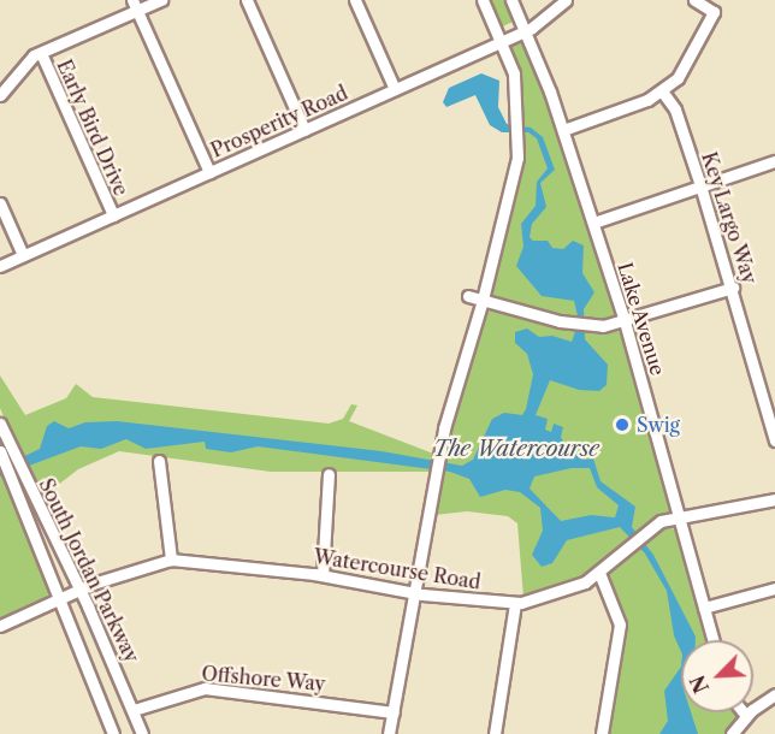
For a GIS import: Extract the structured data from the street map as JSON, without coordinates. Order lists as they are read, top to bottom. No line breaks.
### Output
{"streets":{"street":["Prosperity Road","Early Bird Drive","Key Largo Way","Lake Avenue","Watercourse Road","South Jordan Parkway","Offshore Way"]},"crossings":[["Prosperity Road","Early Bird Drive"],["Prosperity Road","Lake Avenue"],["Lake Avenue","Watercourse Road"],["Watercourse Road","South Jordan Parkway"],["South Jordan Parkway","Offshore Way"]],"water":["The Watercourse"],"places":["Swig"],"north":"bottom left"}
